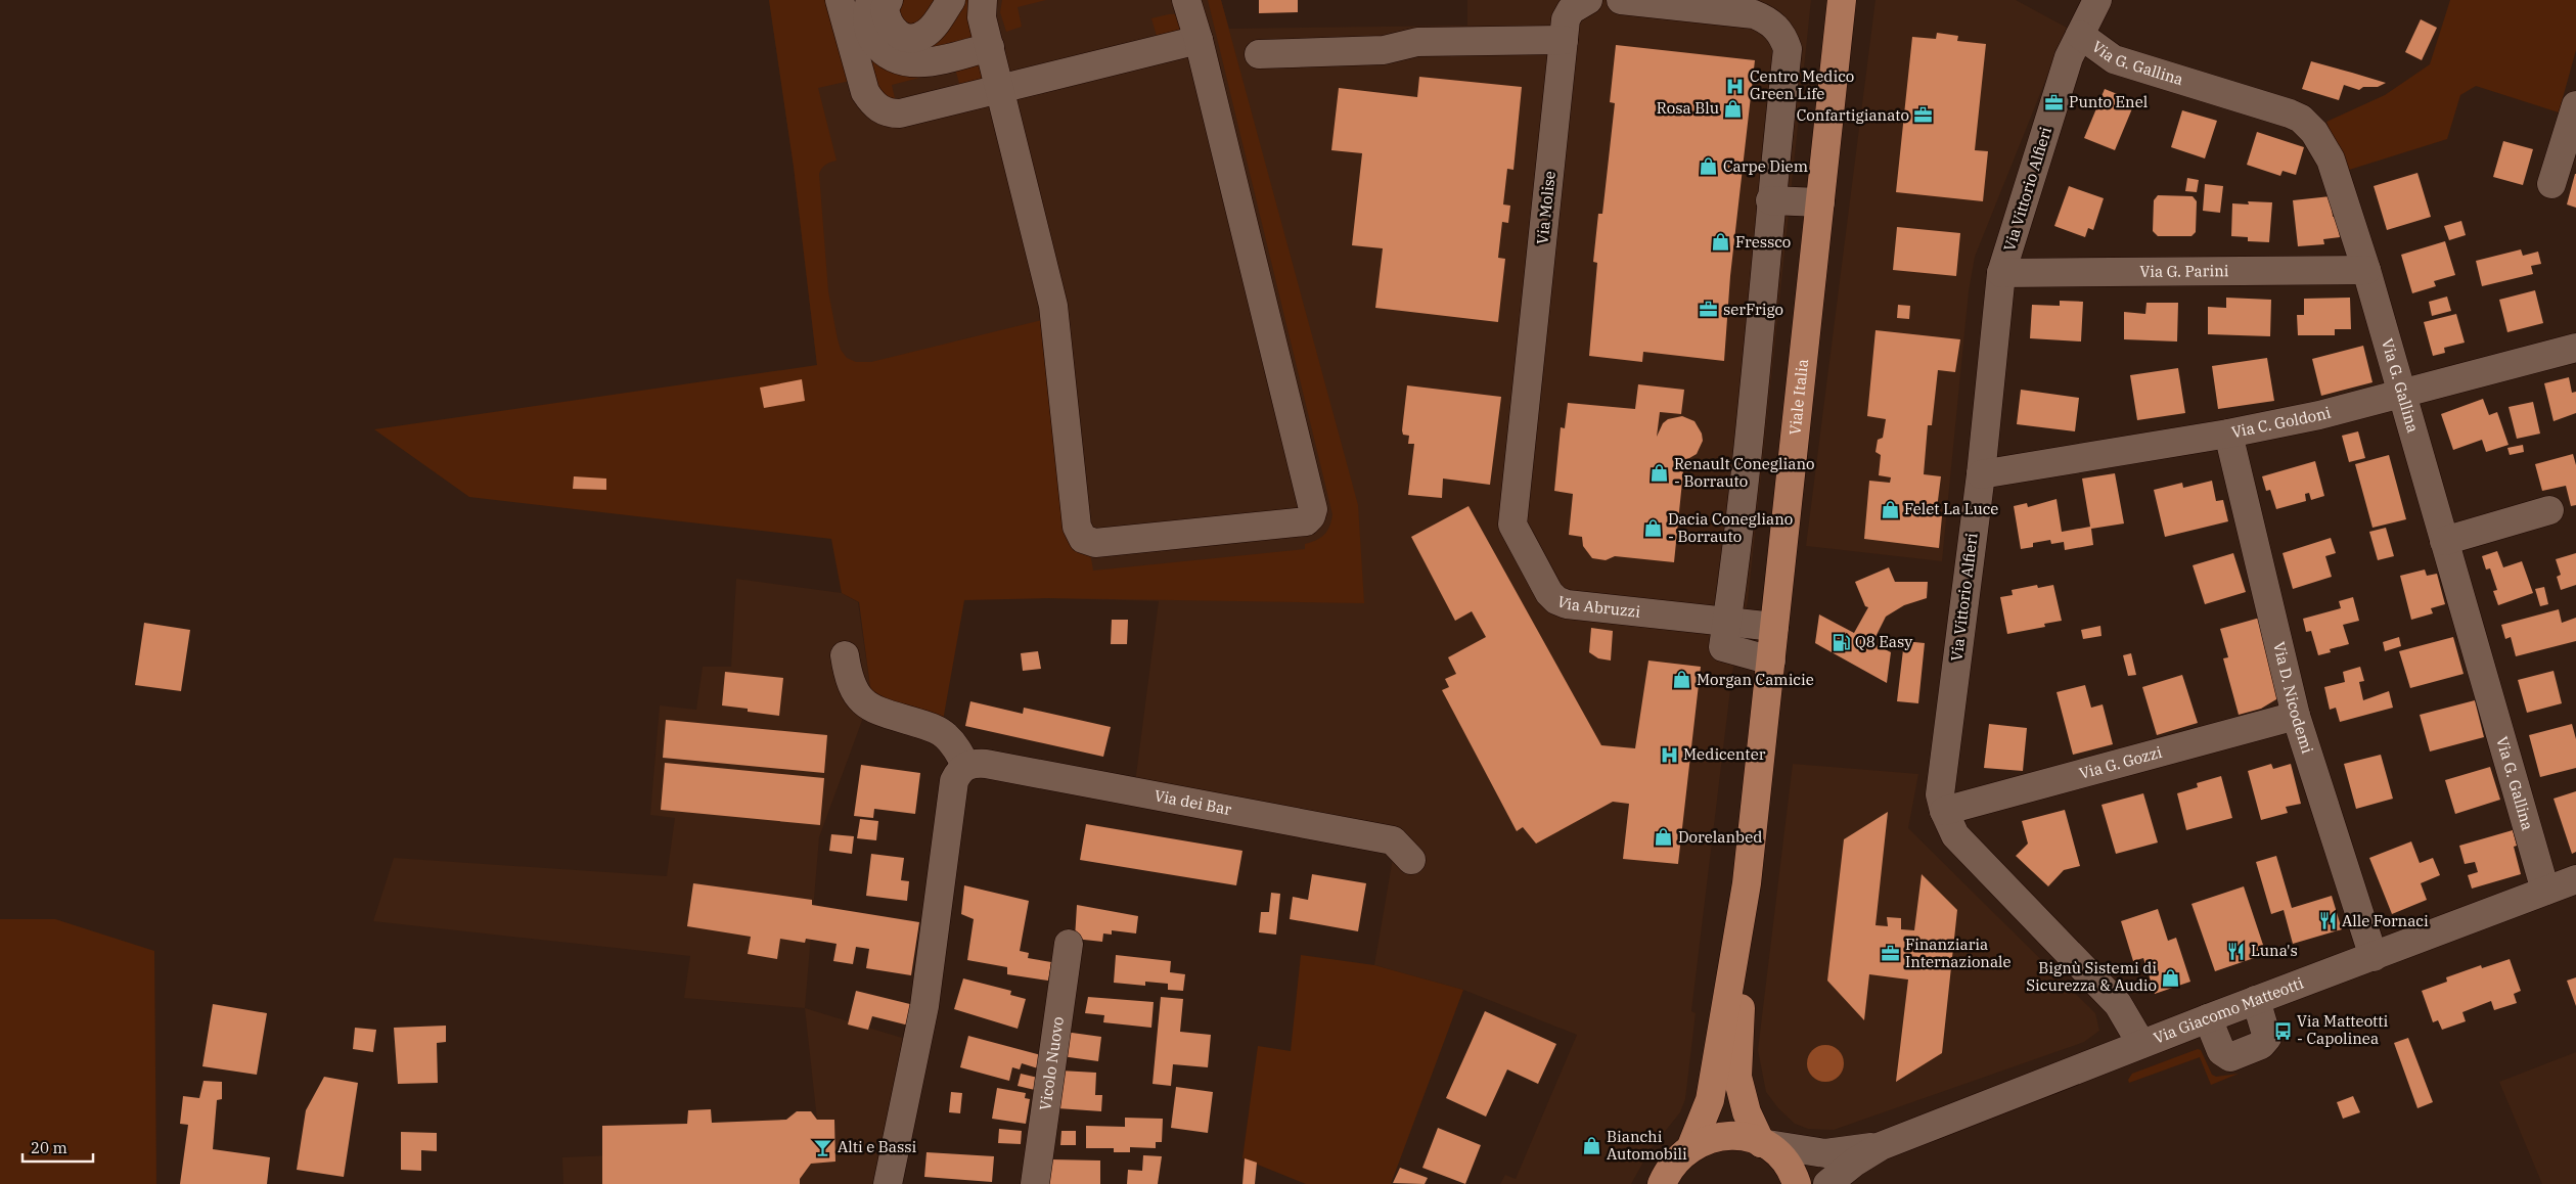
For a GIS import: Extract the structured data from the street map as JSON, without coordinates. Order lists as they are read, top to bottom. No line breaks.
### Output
{"streets":{"main road":["Viale Italia"],"street":["Via G. Gallina","Via Vittorio Alfieri","Via Molise","Via G. Parini","Via C. Goldoni","Via Abruzzi","Via D. Nicodemi","Via G. Gozzi","Via dei Bar","Via Giacomo Matteotti","Vicolo Nuovo"]},"crossings":[["Via G. Gallina","Via Vittorio Alfieri"],["Via G. Gallina","Via G. Parini"],["Via G. Gallina","Via C. Goldoni"],["Via G. Gallina","Via Giacomo Matteotti"],["Via Vittorio Alfieri","Via G. Parini"],["Via Vittorio Alfieri","Via C. Goldoni"],["Via Vittorio Alfieri","Via G. Gozzi"],["Via Vittorio Alfieri","Via Giacomo Matteotti"],["Via Molise","Via Abruzzi"],["Viale Italia","Via Abruzzi"],["Via C. Goldoni","Via D. Nicodemi"],["Via D. Nicodemi","Via G. Gozzi"],["Via D. Nicodemi","Via Giacomo Matteotti"]],"places":{"hospital":["Centro Medico Green Life","Medicenter"],"office":["Punto Enel","Confartigianato","serFrigo","Finanziaria Internazionale"],"shop":["Rosa Blu","Carpe Diem","Fressco","Renault Conegliano - Borrauto","Felet La Luce","Dacia Conegliano - Borrauto","Morgan Camicie","Dorelanbed","Bignù Sistemi di Sicurezza & Audio","Bianchi Automobili"],"fuel station":["Q8 Easy"],"restaurant":["Alle Fornaci","Luna's"],"bus stop":["Via Matteotti - Capolinea"],"bar":["Alti e Bassi"]},"scale_bar":"20 m"}
